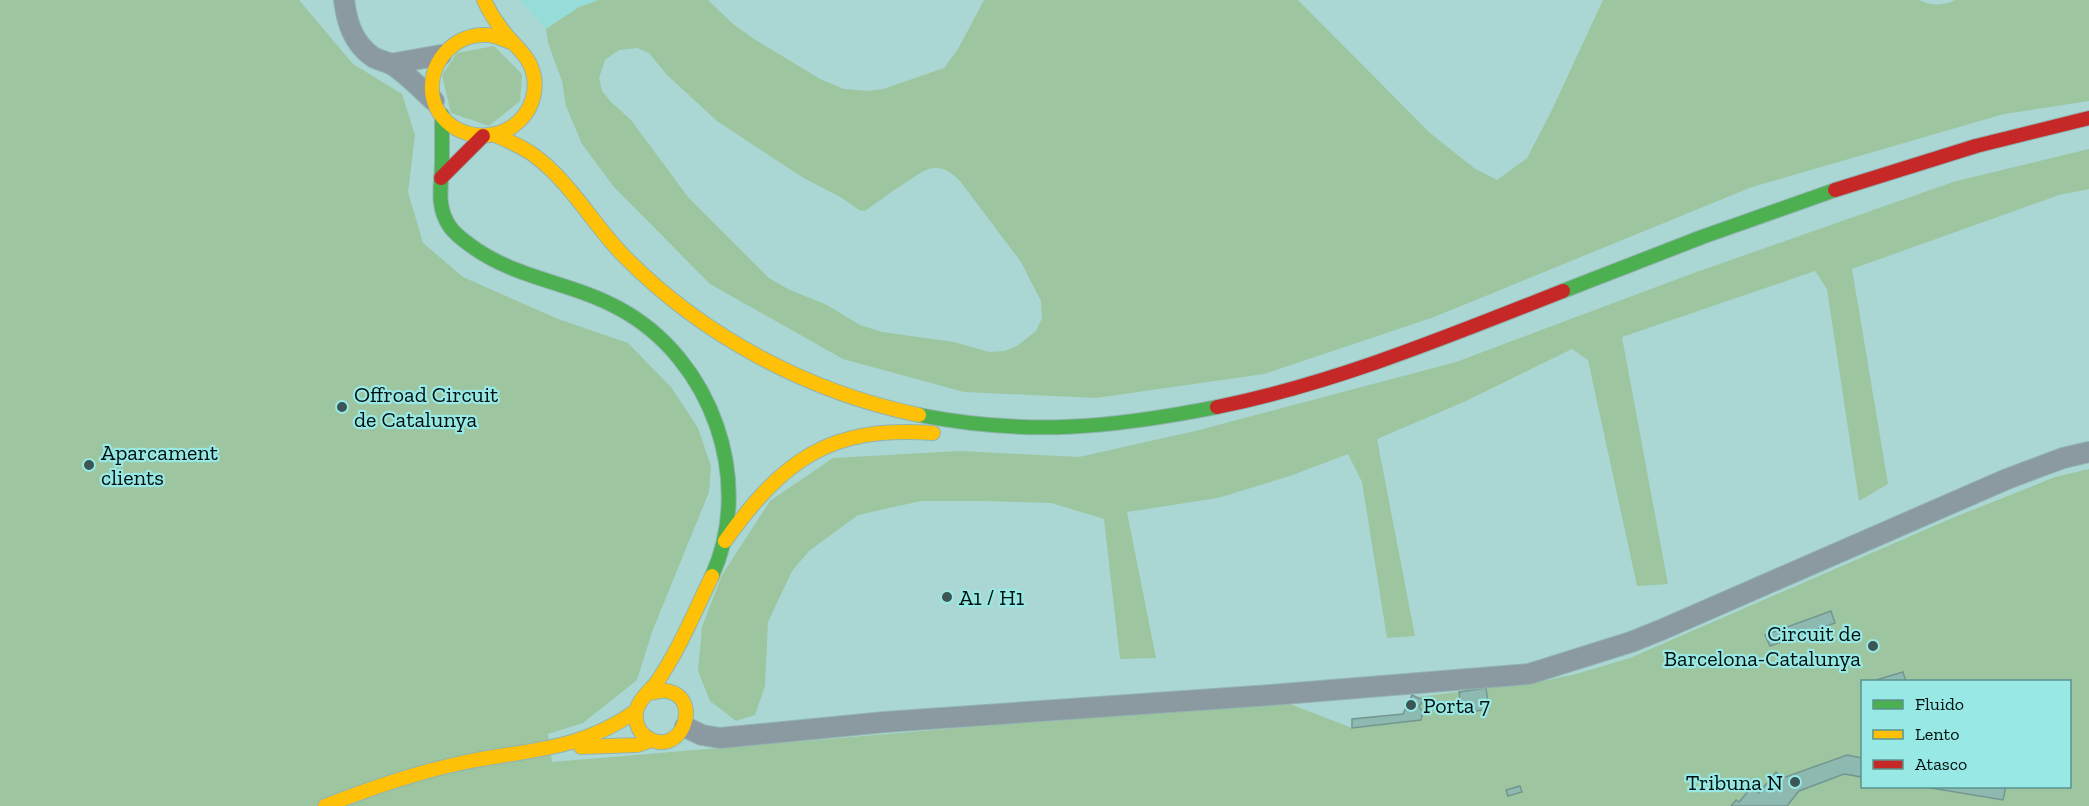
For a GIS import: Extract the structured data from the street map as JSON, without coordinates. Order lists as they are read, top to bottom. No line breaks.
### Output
{"places":["Offroad Circuit de Catalunya","Aparcament clients","A1 / H1","Circuit de Barcelona-Catalunya","Porta 7","Tribuna N"],"legend":["Fluido","Lento","Atasco"]}
